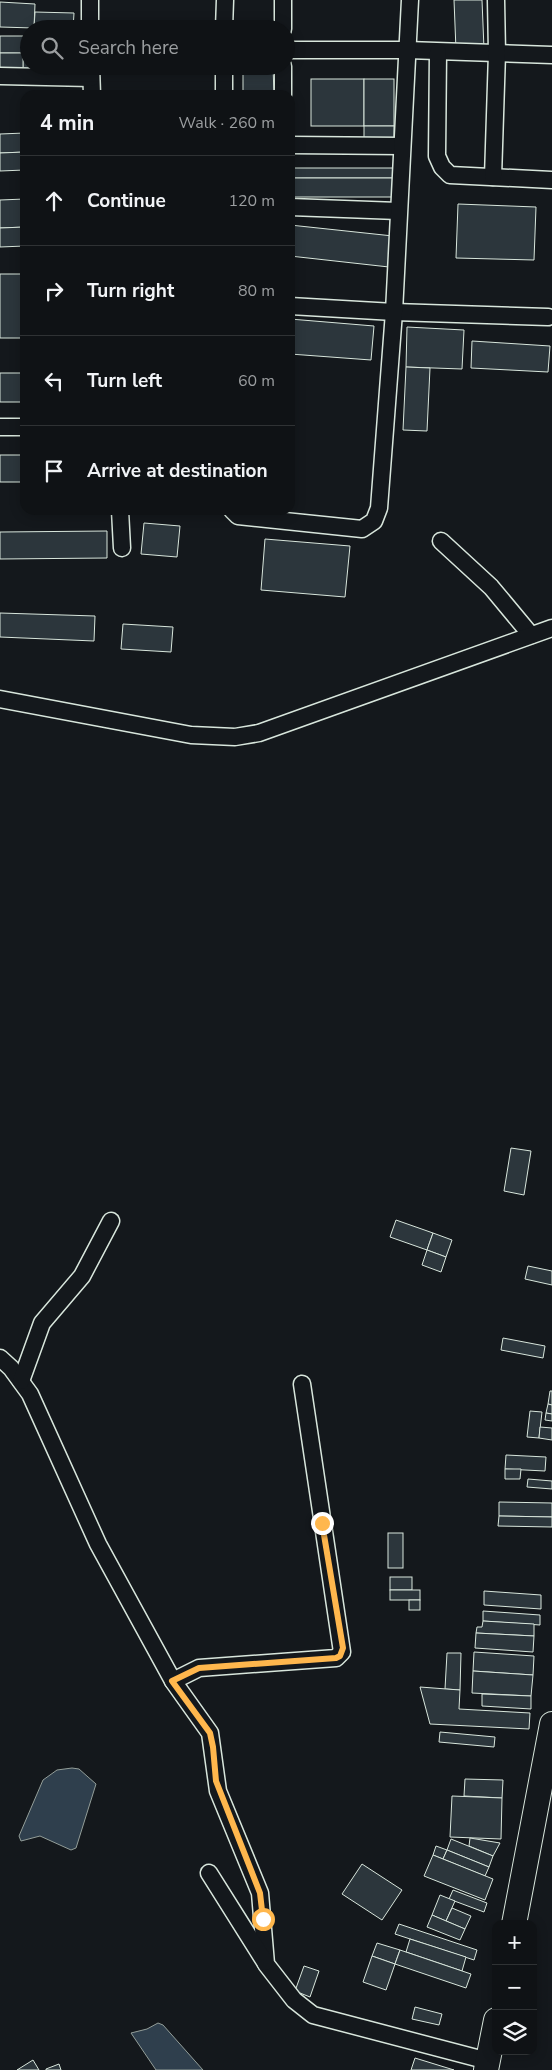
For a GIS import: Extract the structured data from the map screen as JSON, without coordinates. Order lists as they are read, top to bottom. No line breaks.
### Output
{"page":{"search":"Search here","heading":["4 min","Walk · 260 m"],"list":[["Continue","120 m"],["Turn right","80 m"],["Turn left","60 m"],"Arrive at destination"],"map_buttons":["+","−"]}}
